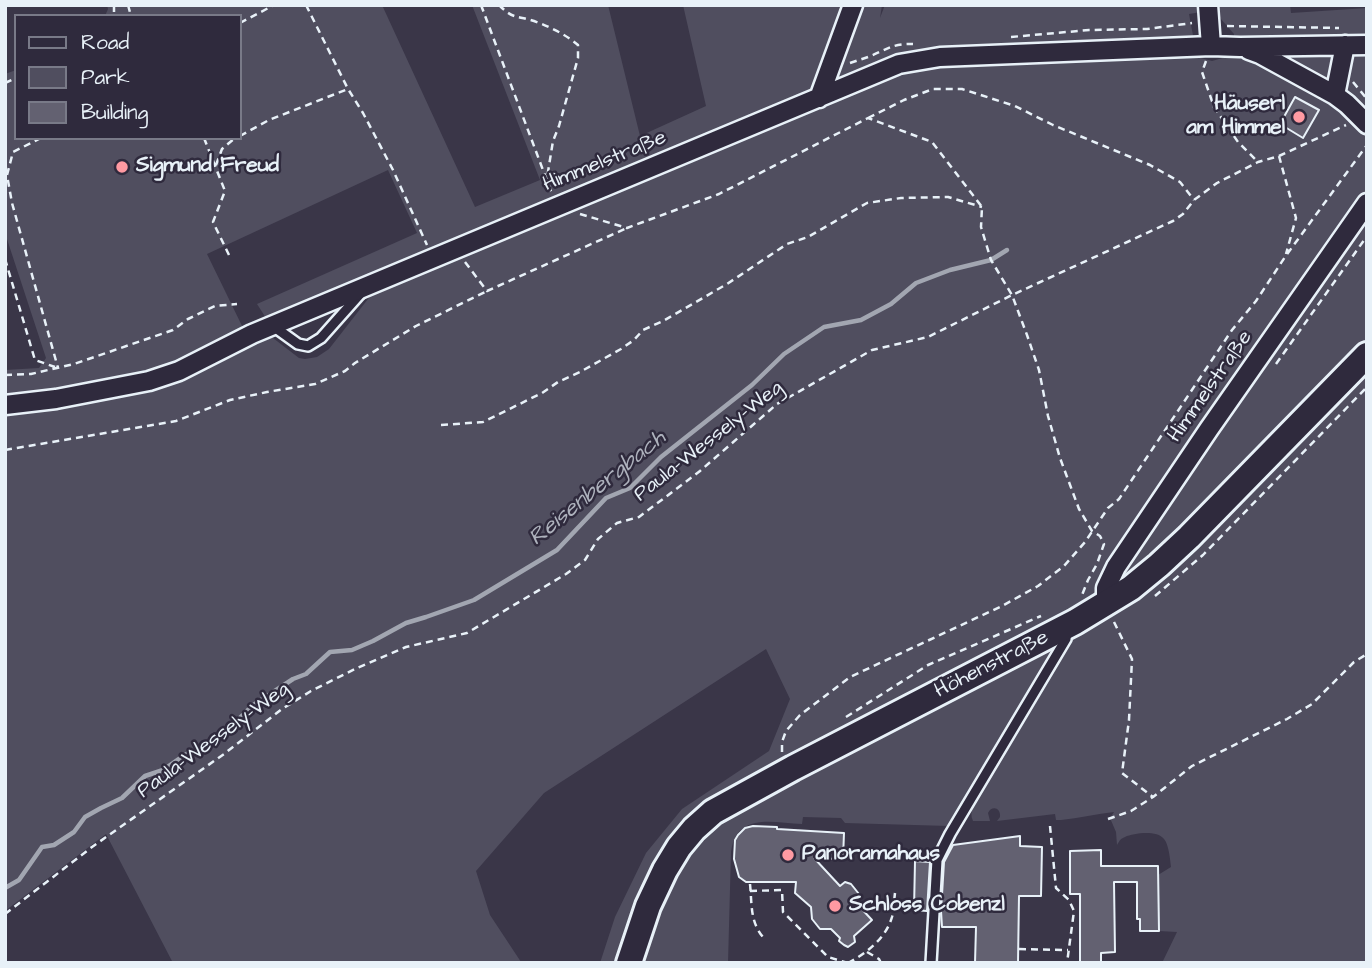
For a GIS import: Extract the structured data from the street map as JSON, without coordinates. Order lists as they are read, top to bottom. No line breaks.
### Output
{"streets":{"street":["Himmelstraße","Höhenstraße"],"path":["Paula-Wessely-Weg"]},"crossings":[["Himmelstraße","Paula-Wessely-Weg"],["Himmelstraße","Höhenstraße"]],"water":["Reisenbergbach"],"places":["Häuserl am Himmel","Sigmund Freud","Panoramahaus","Schloss Cobenzl"],"legend":["Road","Park","Building"]}
